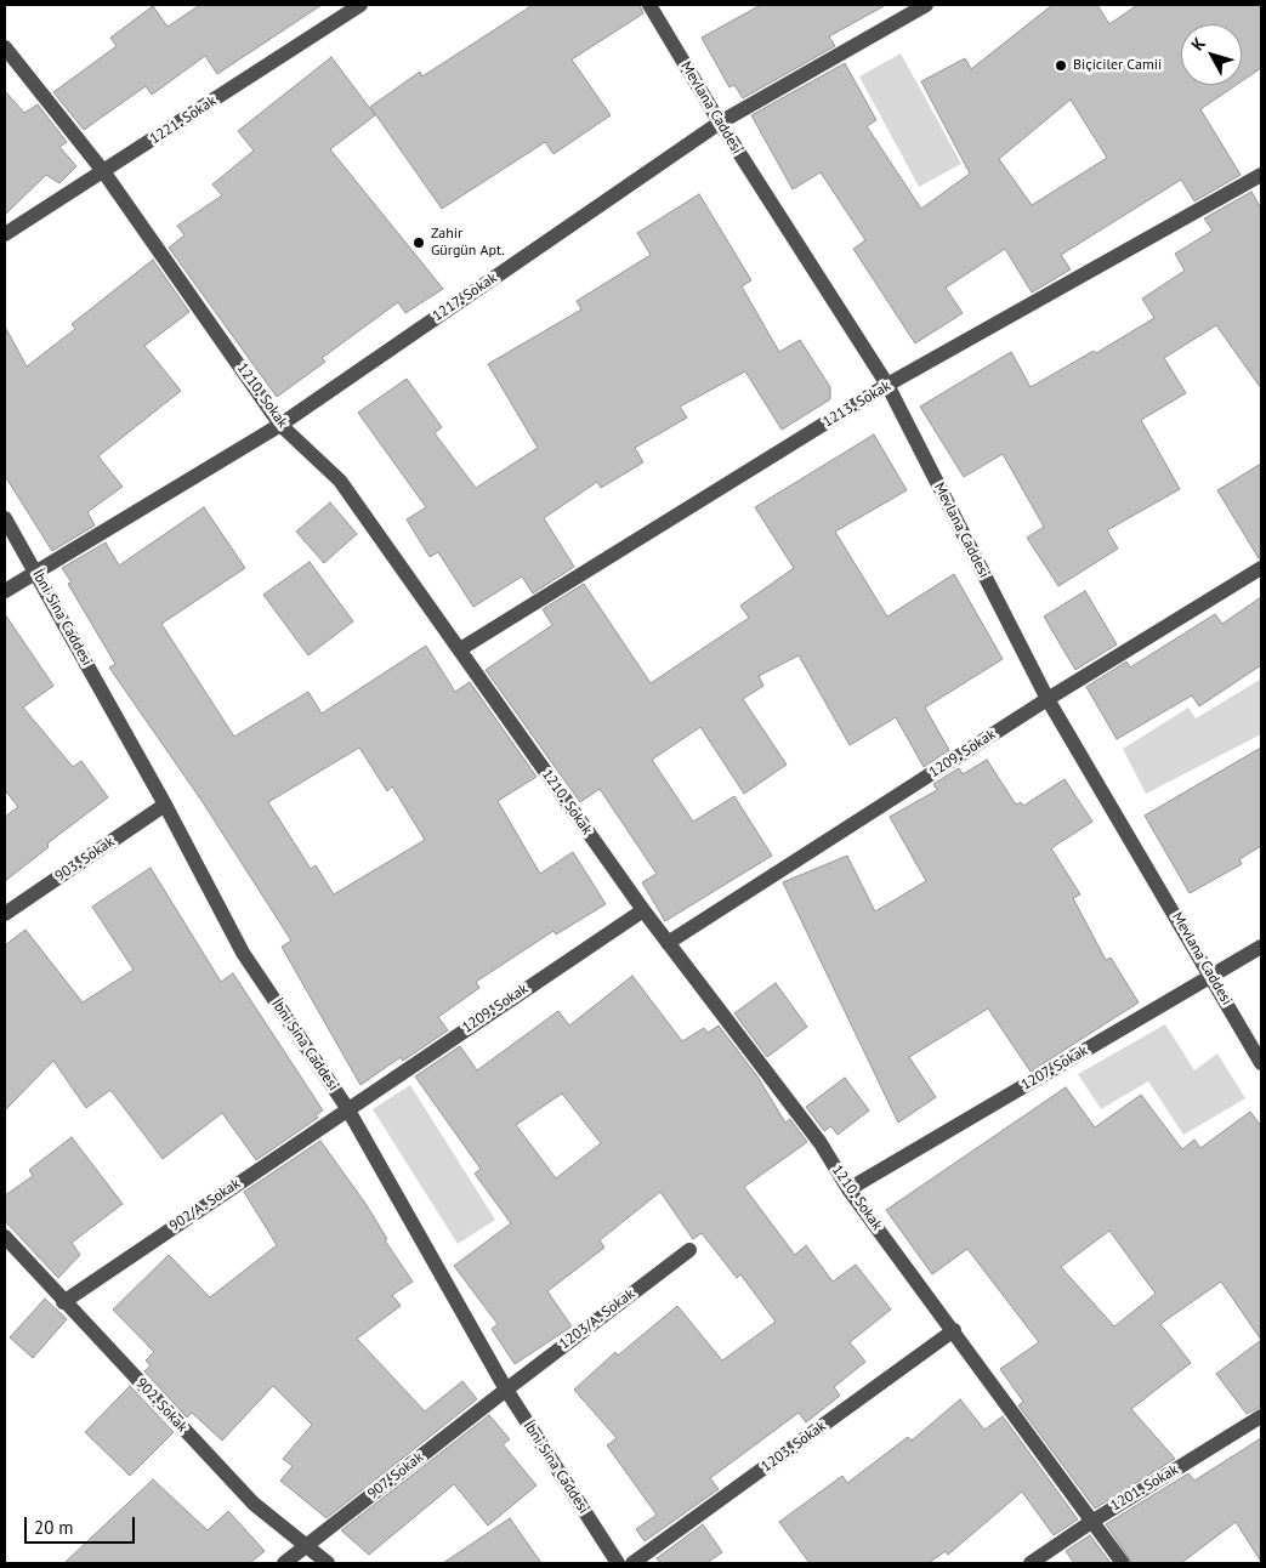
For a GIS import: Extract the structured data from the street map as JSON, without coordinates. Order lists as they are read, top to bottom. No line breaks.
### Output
{"streets":{"street":["Mevlana Caddesi","1221. Sokak","1217. Sokak","1210. Sokak","1213. Sokak","İbni Sina Caddesi","1209. Sokak","903. Sokak","1207. Sokak","902/A. Sokak","1203/A. Sokak","902. Sokak","1203. Sokak","907. Sokak","1201. Sokak"]},"crossings":[["Mevlana Caddesi","1217. Sokak"],["Mevlana Caddesi","1213. Sokak"],["Mevlana Caddesi","1209. Sokak"],["Mevlana Caddesi","1207. Sokak"],["1221. Sokak","1210. Sokak"],["1217. Sokak","1210. Sokak"],["1217. Sokak","İbni Sina Caddesi"],["1210. Sokak","1213. Sokak"],["1210. Sokak","1209. Sokak"],["1210. Sokak","1207. Sokak"],["1210. Sokak","1203. Sokak"],["1210. Sokak","1201. Sokak"],["İbni Sina Caddesi","1209. Sokak"],["İbni Sina Caddesi","903. Sokak"],["İbni Sina Caddesi","902/A. Sokak"],["İbni Sina Caddesi","1203/A. Sokak"],["İbni Sina Caddesi","907. Sokak"],["1209. Sokak","902/A. Sokak"],["902/A. Sokak","902. Sokak"],["1203/A. Sokak","907. Sokak"],["902. Sokak","907. Sokak"]],"places":["Biçiciler Camii","Zahir Gürgün Apt."],"scale_bar":"20 m","north":"top left"}
